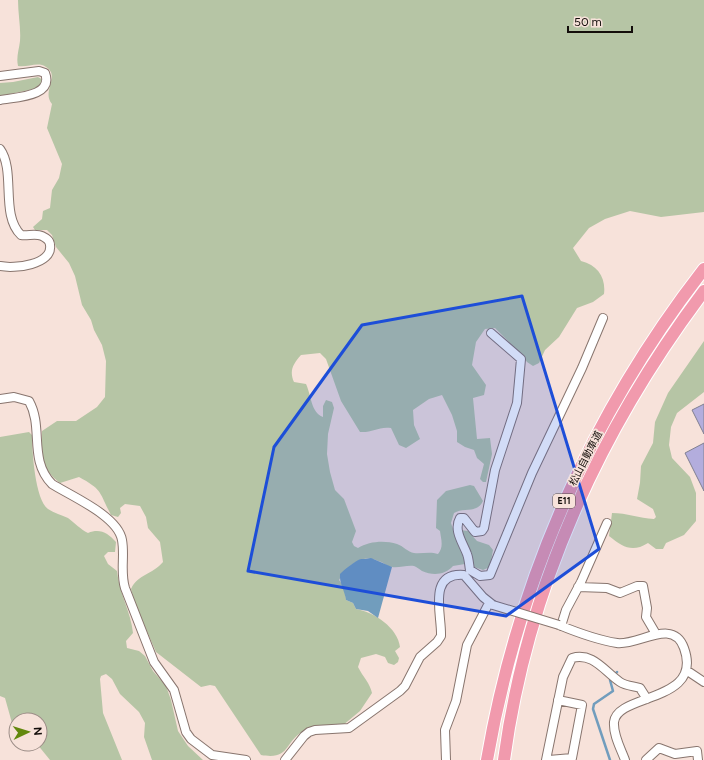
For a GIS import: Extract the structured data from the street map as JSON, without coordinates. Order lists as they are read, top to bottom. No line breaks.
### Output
{"streets":{"highway":["松山自動車道","E11"]},"scale_bar":"50 m","north":"right"}
